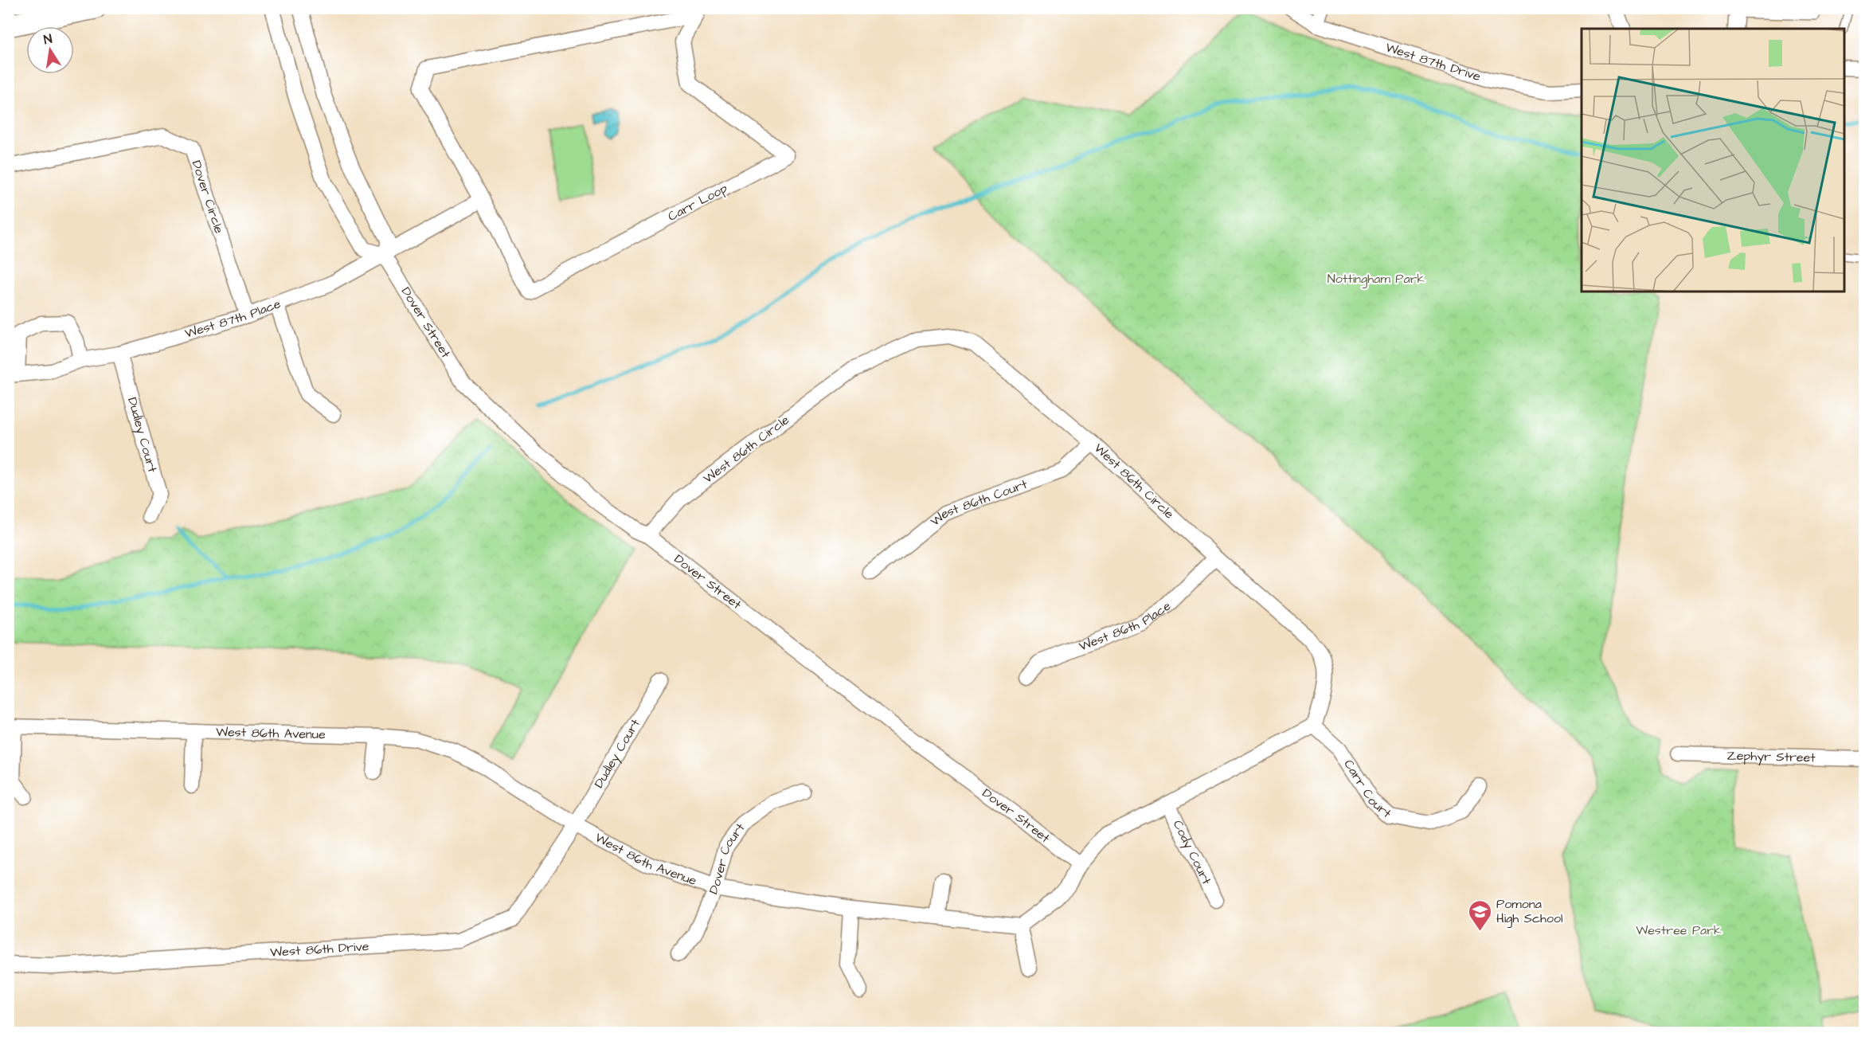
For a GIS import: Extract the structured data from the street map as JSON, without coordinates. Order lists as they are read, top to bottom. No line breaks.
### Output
{"streets":{"street":["West 87th Drive","Dover Circle","Carr Loop","West 87th Place","Dover Street","Dudley Court","West 86th Circle","West 86th Court","West 86th Place","West 86th Avenue","Zephyr Street","Carr Court","Cody Court","Dover Court","West 86th Drive"]},"crossings":[["Dover Circle","West 87th Place"],["West 87th Place","Dover Street"],["West 87th Place","Dudley Court"],["Dover Street","West 86th Circle"],["Dudley Court","West 86th Avenue"],["Dudley Court","West 86th Drive"],["West 86th Circle","West 86th Court"],["West 86th Circle","West 86th Place"],["West 86th Circle","Carr Court"],["West 86th Avenue","Dover Court"],["West 86th Avenue","West 86th Drive"]],"parks":["Nottingham Park","Westree Park"],"places":{"school or university":["Pomona High School"]},"north":"top"}
